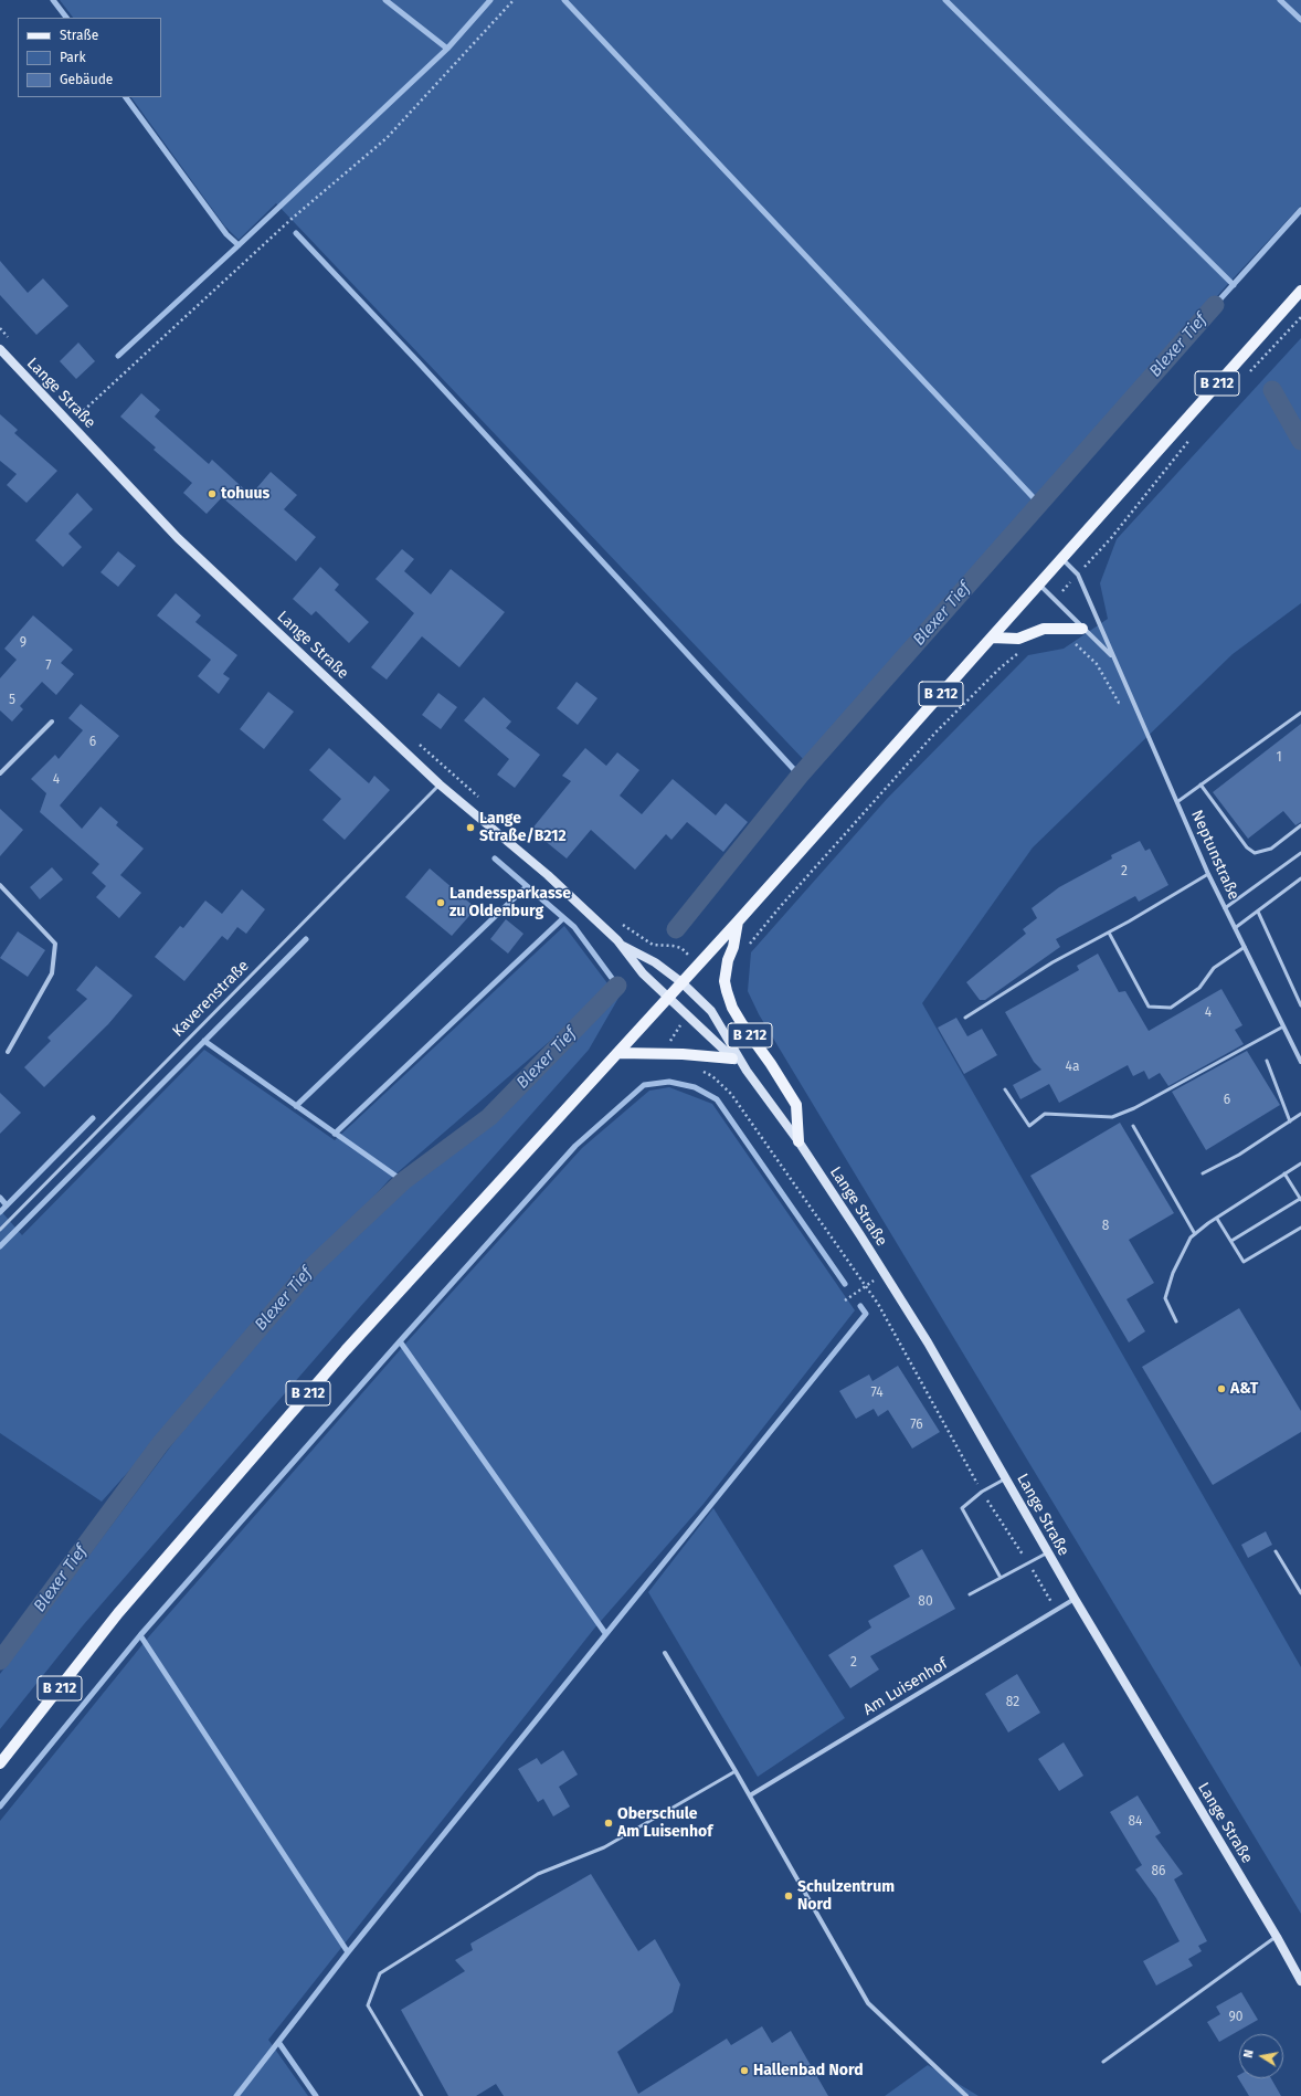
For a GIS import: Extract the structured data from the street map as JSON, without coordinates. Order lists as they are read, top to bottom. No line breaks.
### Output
{"streets":{"main road":["B 212"],"street":["Lange Straße","Neptunstraße","Am Luisenhof"],"lane":["Kaverenstraße"]},"crossings":[["B 212","Lange Straße"],["B 212","Neptunstraße"],["Lange Straße","Kaverenstraße"],["Lange Straße","Am Luisenhof"]],"water":["Blexer Tief"],"places":["tohuus","Lange Straße/B212","Landessparkasse zu Oldenburg","A&T","Oberschule Am Luisenhof","Schulzentrum Nord","Hallenbad Nord"],"house_numbers":["9","7","5","6","1","4","2","4","4a","6","8","74","76","80","2","82","84","86","90"],"legend":["Straße","Park","Gebäude"],"north":"left"}
